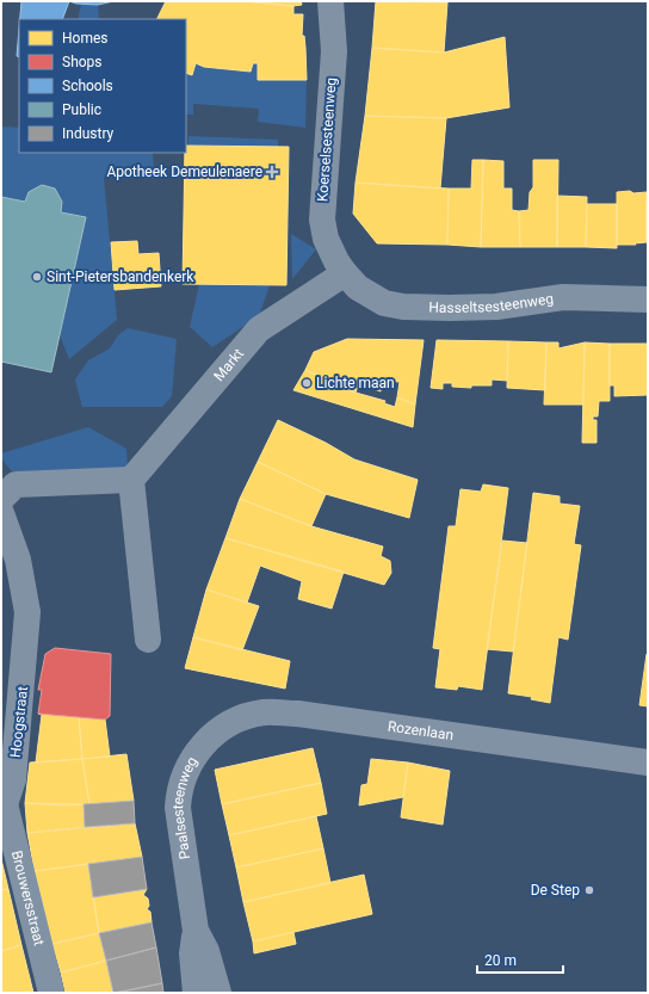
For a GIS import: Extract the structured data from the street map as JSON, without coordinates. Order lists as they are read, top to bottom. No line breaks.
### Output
{"streets":{"street":["Koerselsesteenweg","Hasseltsesteenweg","Markt","Hoogstraat","Rozenlaan","Paalsesteenweg","Brouwersstraat"]},"crossings":[["Koerselsesteenweg","Hasseltsesteenweg"],["Koerselsesteenweg","Markt"],["Hasseltsesteenweg","Markt"],["Hoogstraat","Brouwersstraat"],["Rozenlaan","Paalsesteenweg"]],"places":{"health":["Apotheek Demeulenaere"],"other":["Sint-Pietersbandenkerk","Lichte maan","De Step"]},"legend":["Homes","Shops","Schools","Public","Industry"],"scale_bar":"20 m"}
